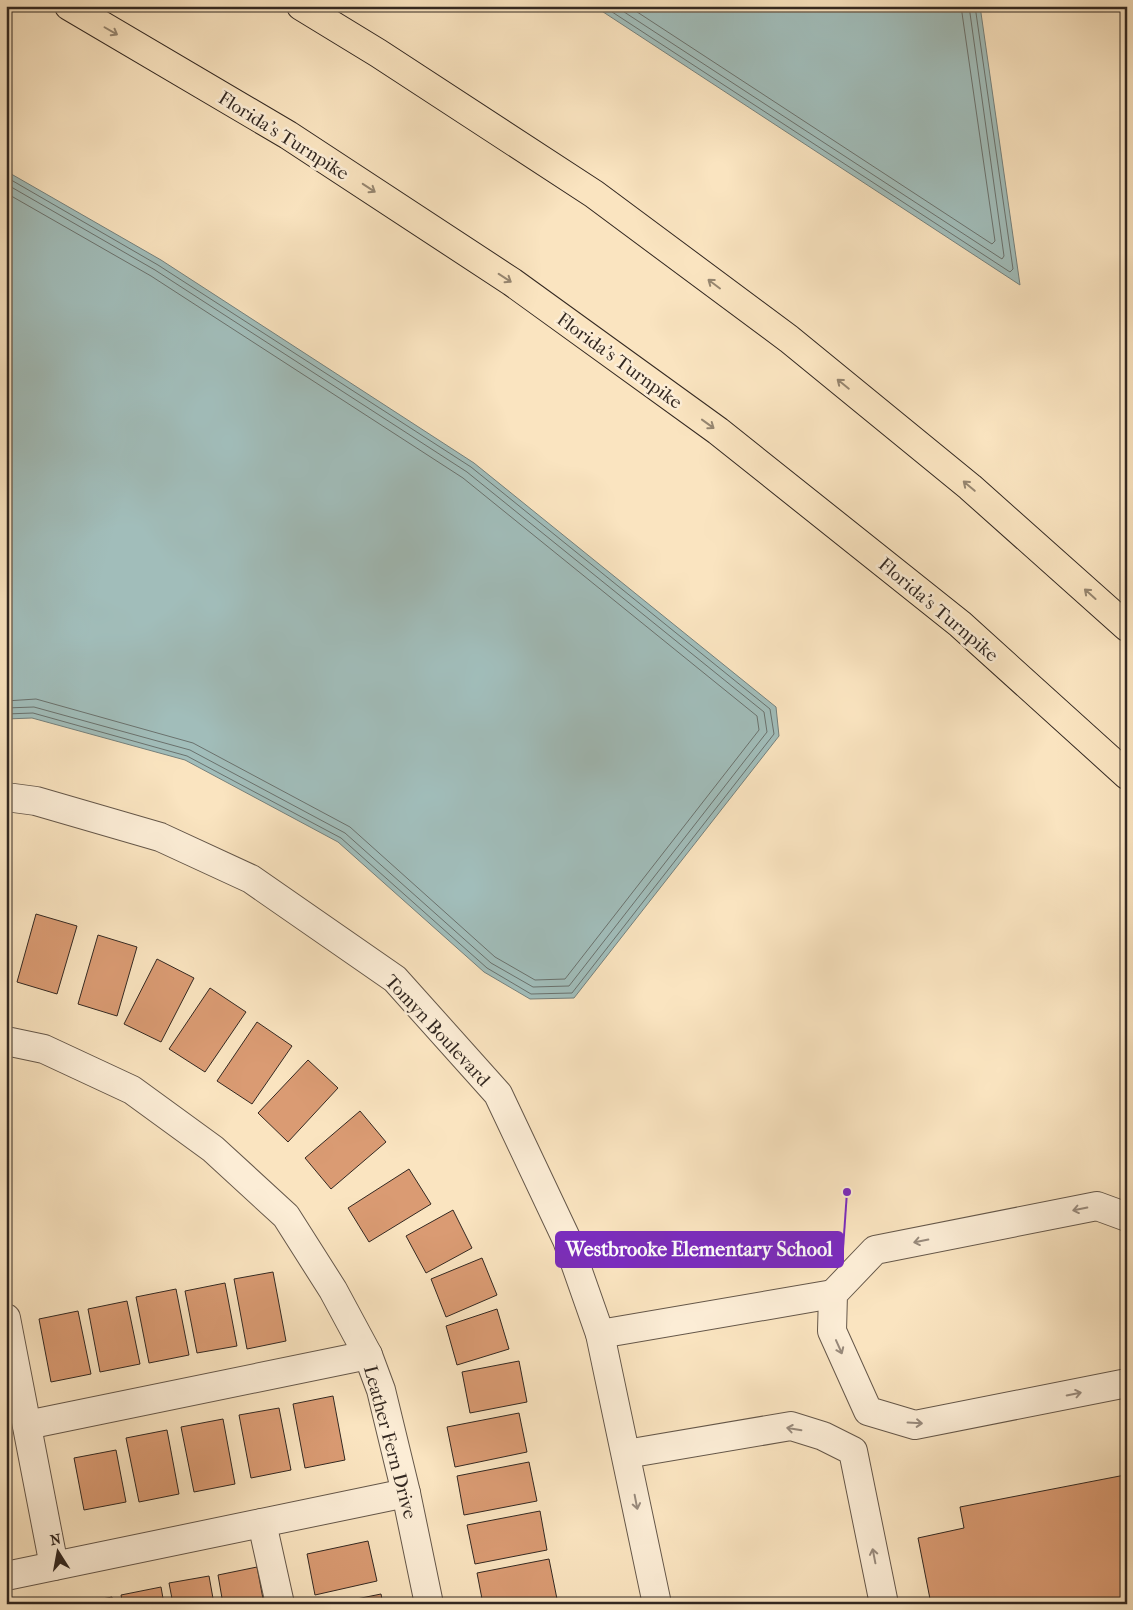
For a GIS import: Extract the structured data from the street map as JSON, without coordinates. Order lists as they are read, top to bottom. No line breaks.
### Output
{"streets":{"highway":["Florida's Turnpike"],"street":["Tomyn Boulevard","Leather Fern Drive"]},"places":["Westbrooke Elementary School"],"north":"top"}
